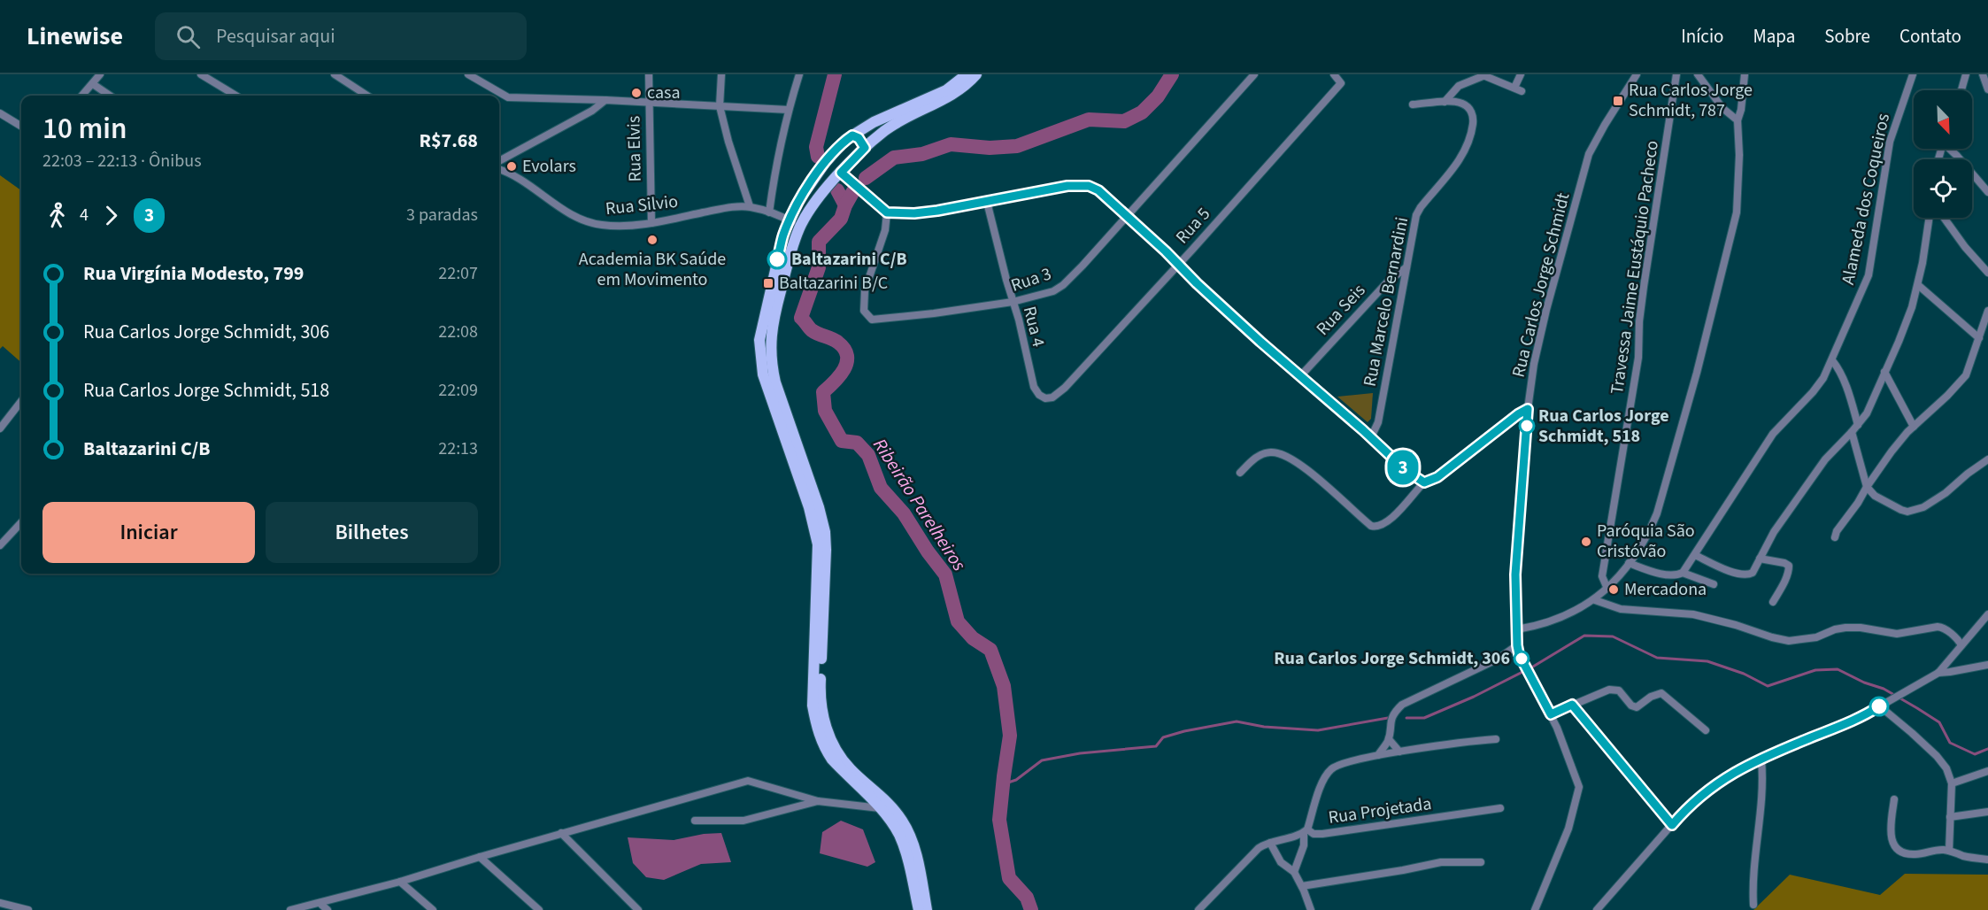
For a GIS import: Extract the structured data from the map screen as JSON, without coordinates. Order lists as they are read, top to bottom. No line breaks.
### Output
{"streets":{"street":["Rua Elvis","Alameda dos Coqueiros","Rua Silvio","Rua 5","Travessa Jaime Eustáquio Pacheco","Rua 3","Rua Carlos Jorge Schmidt","Rua Marcelo Bernardini","Rua Seis","Rua 4","Rua Projetada"]},"crossings":[["Rua Elvis","Rua Silvio"],["Rua 5","Rua 4"],["Rua 3","Rua 4"],["Rua Marcelo Bernardini","Rua Seis"]],"water":["Ribeirão Parelheiros"],"places":{"other":["casa","Evolars","Academia BK Saúde em Movimento","Baltazarini C/B","Rua Carlos Jorge Schmidt, 518","Paróquia São Cristóvão","Mercadona","Rua Carlos Jorge Schmidt, 306"],"transit":["Rua Carlos Jorge Schmidt, 787","Baltazarini B/C"]},"lines":["bus line 3"],"north":"bottom right","page":{"header":"Linewise","search":"Pesquisar aqui","nav":["Início","Mapa","Sobre","Contato"],"on_map":"3","heading":["10 min","22:03 – 22:13 · Ônibus","R$7.68"],"legs":["4","3","3 paradas"],"list":[{"name":"Rua Virgínia Modesto, 799","value":"22:07"},{"name":"Rua Carlos Jorge Schmidt, 306","value":"22:08"},{"name":"Rua Carlos Jorge Schmidt, 518","value":"22:09"},{"name":"Baltazarini C/B","value":"22:13"}],"buttons":["Iniciar","Bilhetes"]}}
